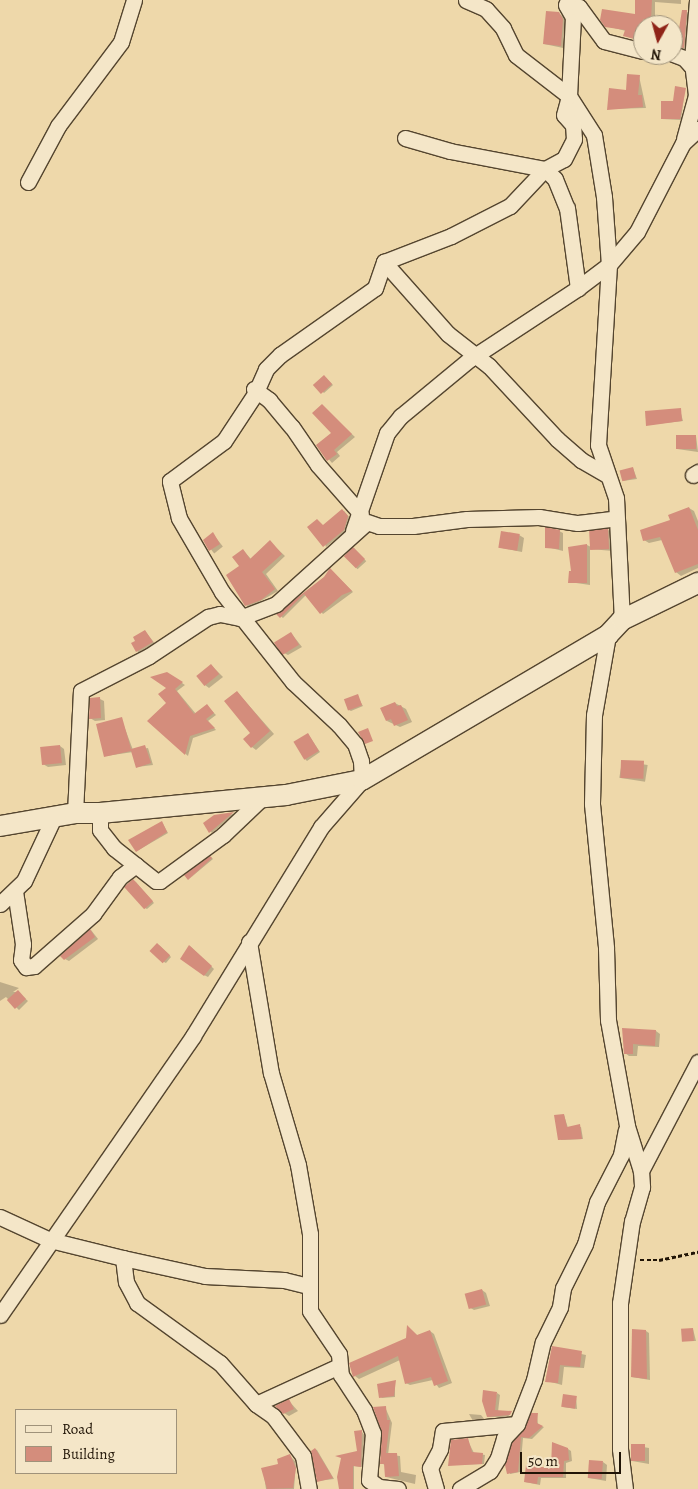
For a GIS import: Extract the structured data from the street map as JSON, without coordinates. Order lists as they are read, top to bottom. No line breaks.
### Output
{"legend":["Road","Building"],"scale_bar":"50 m","north":"bottom"}
